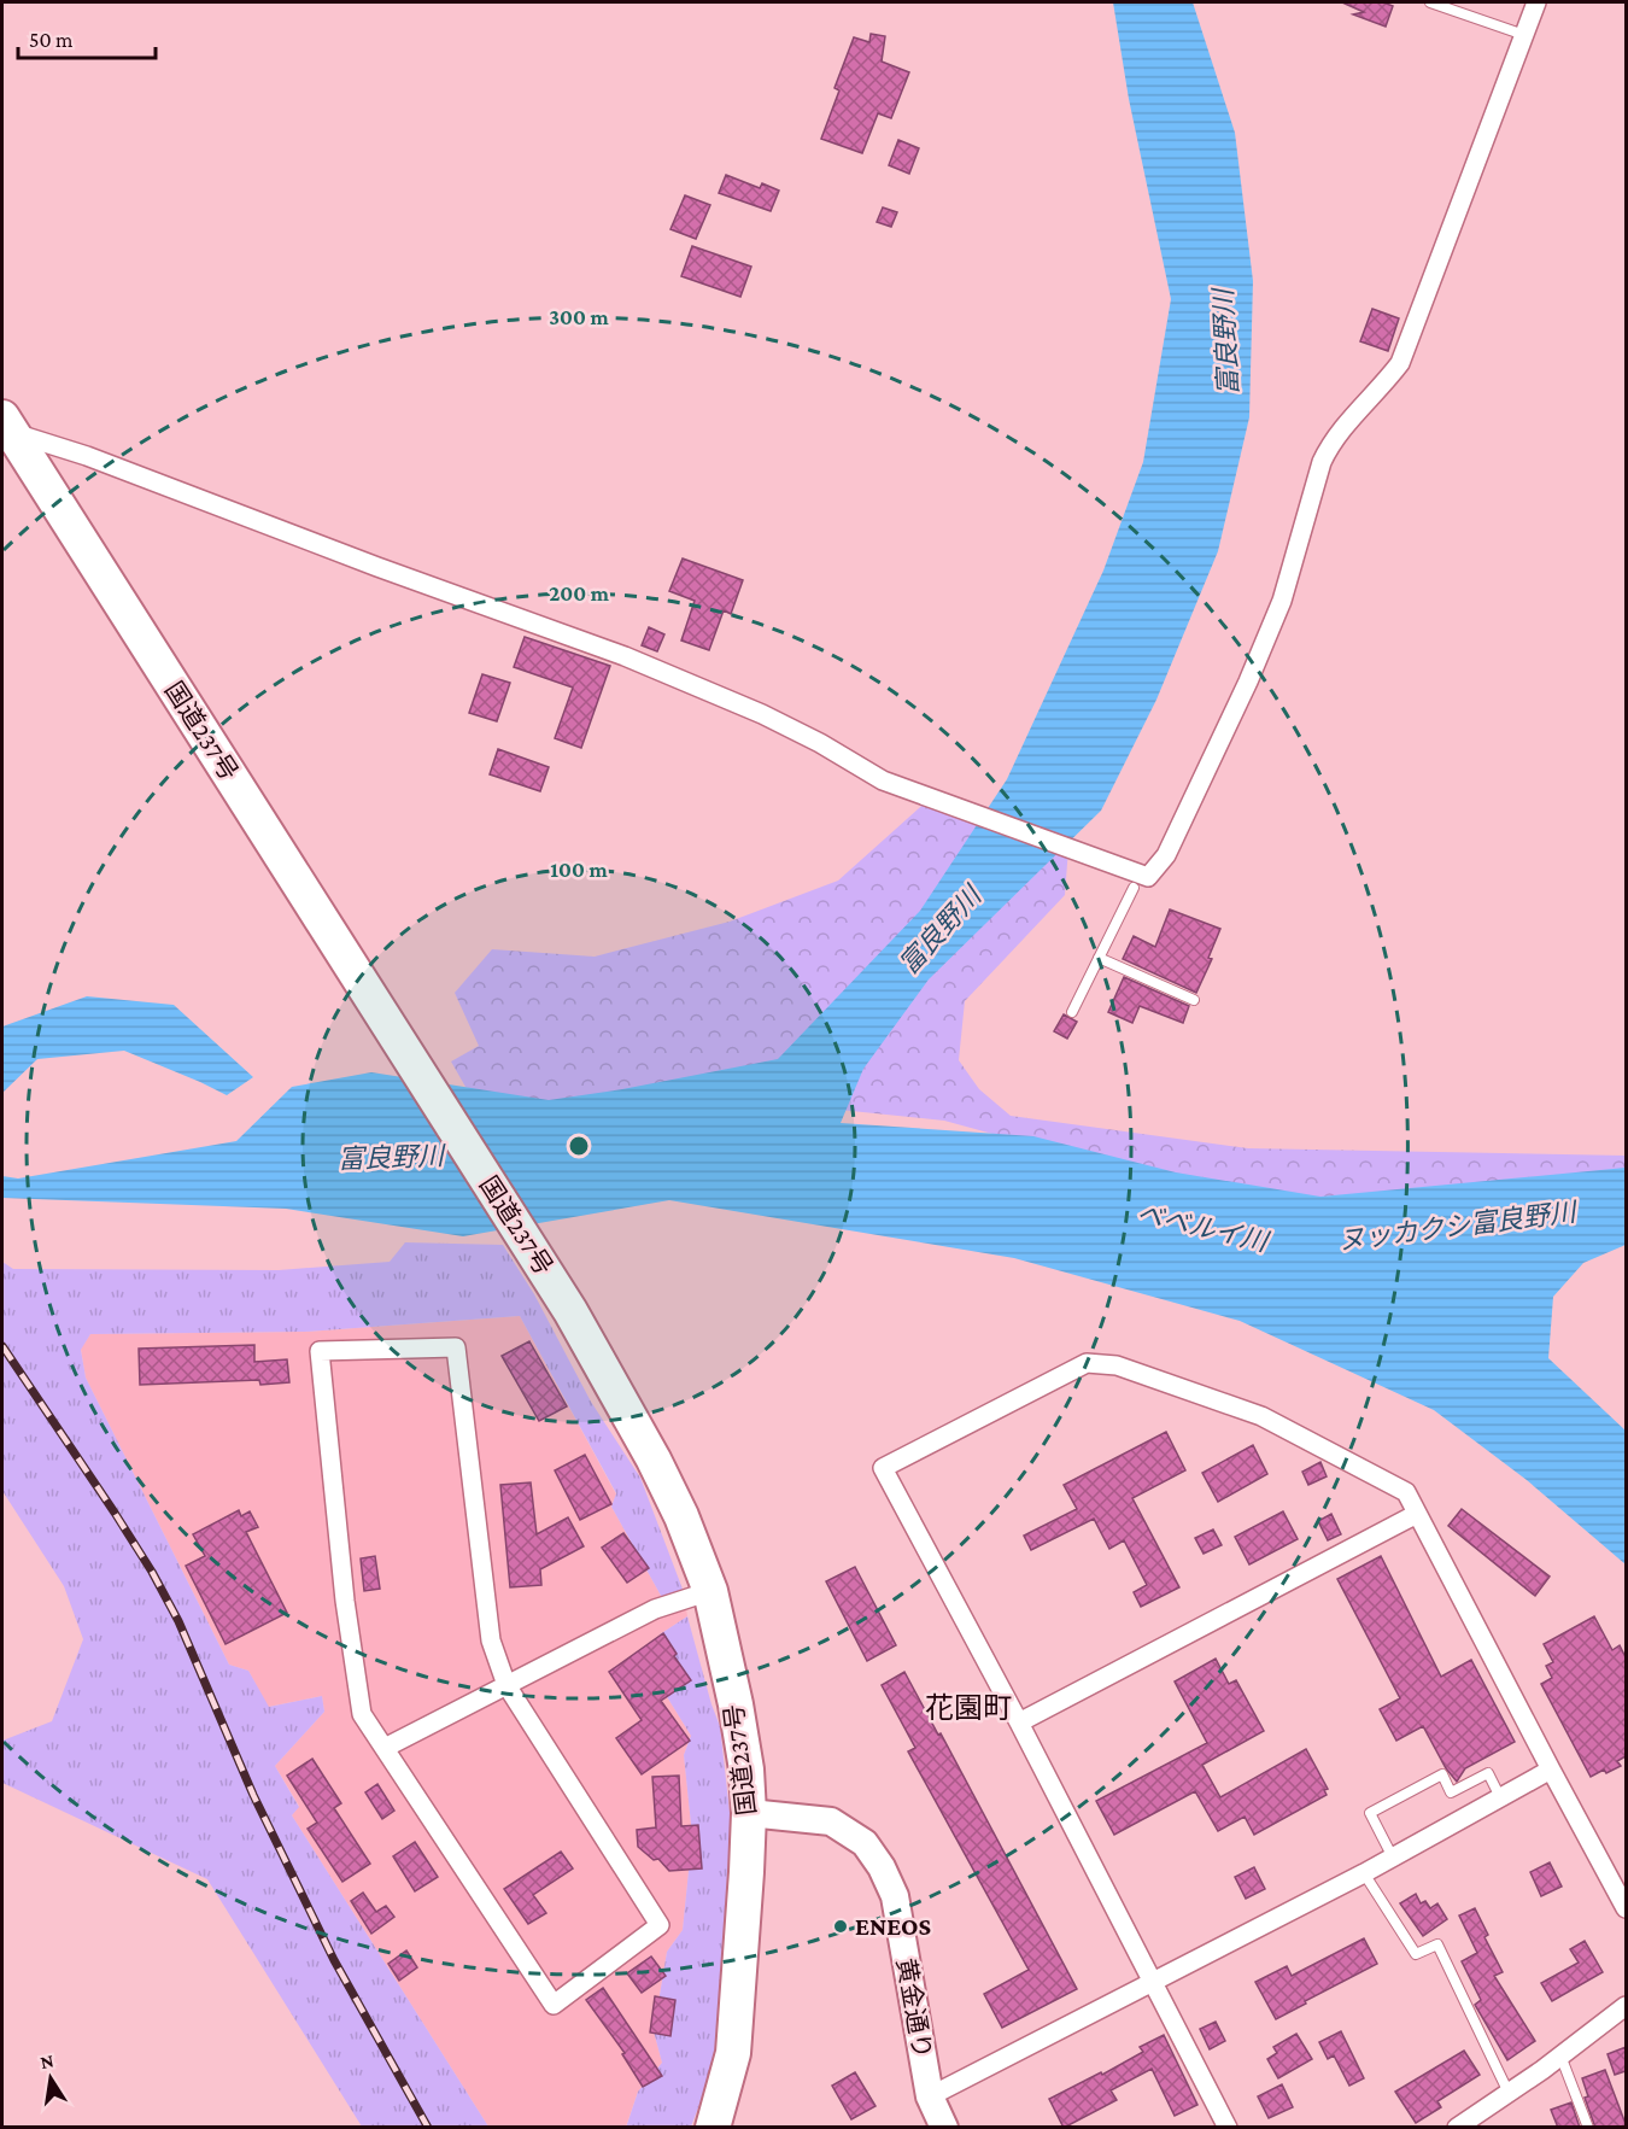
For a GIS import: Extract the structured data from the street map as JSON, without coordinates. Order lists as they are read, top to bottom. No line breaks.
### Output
{"streets":{"highway":["国道237号"],"street":["黄金通り"]},"crossings":[["国道237号","黄金通り"]],"districts":["花園町"],"water":["富良野川","ヌッカクシ富良野川","ベベルイ川"],"places":["ENEOS"],"scale_bar":"50 m","north":"top","rings":["300 m","200 m","100 m"]}
